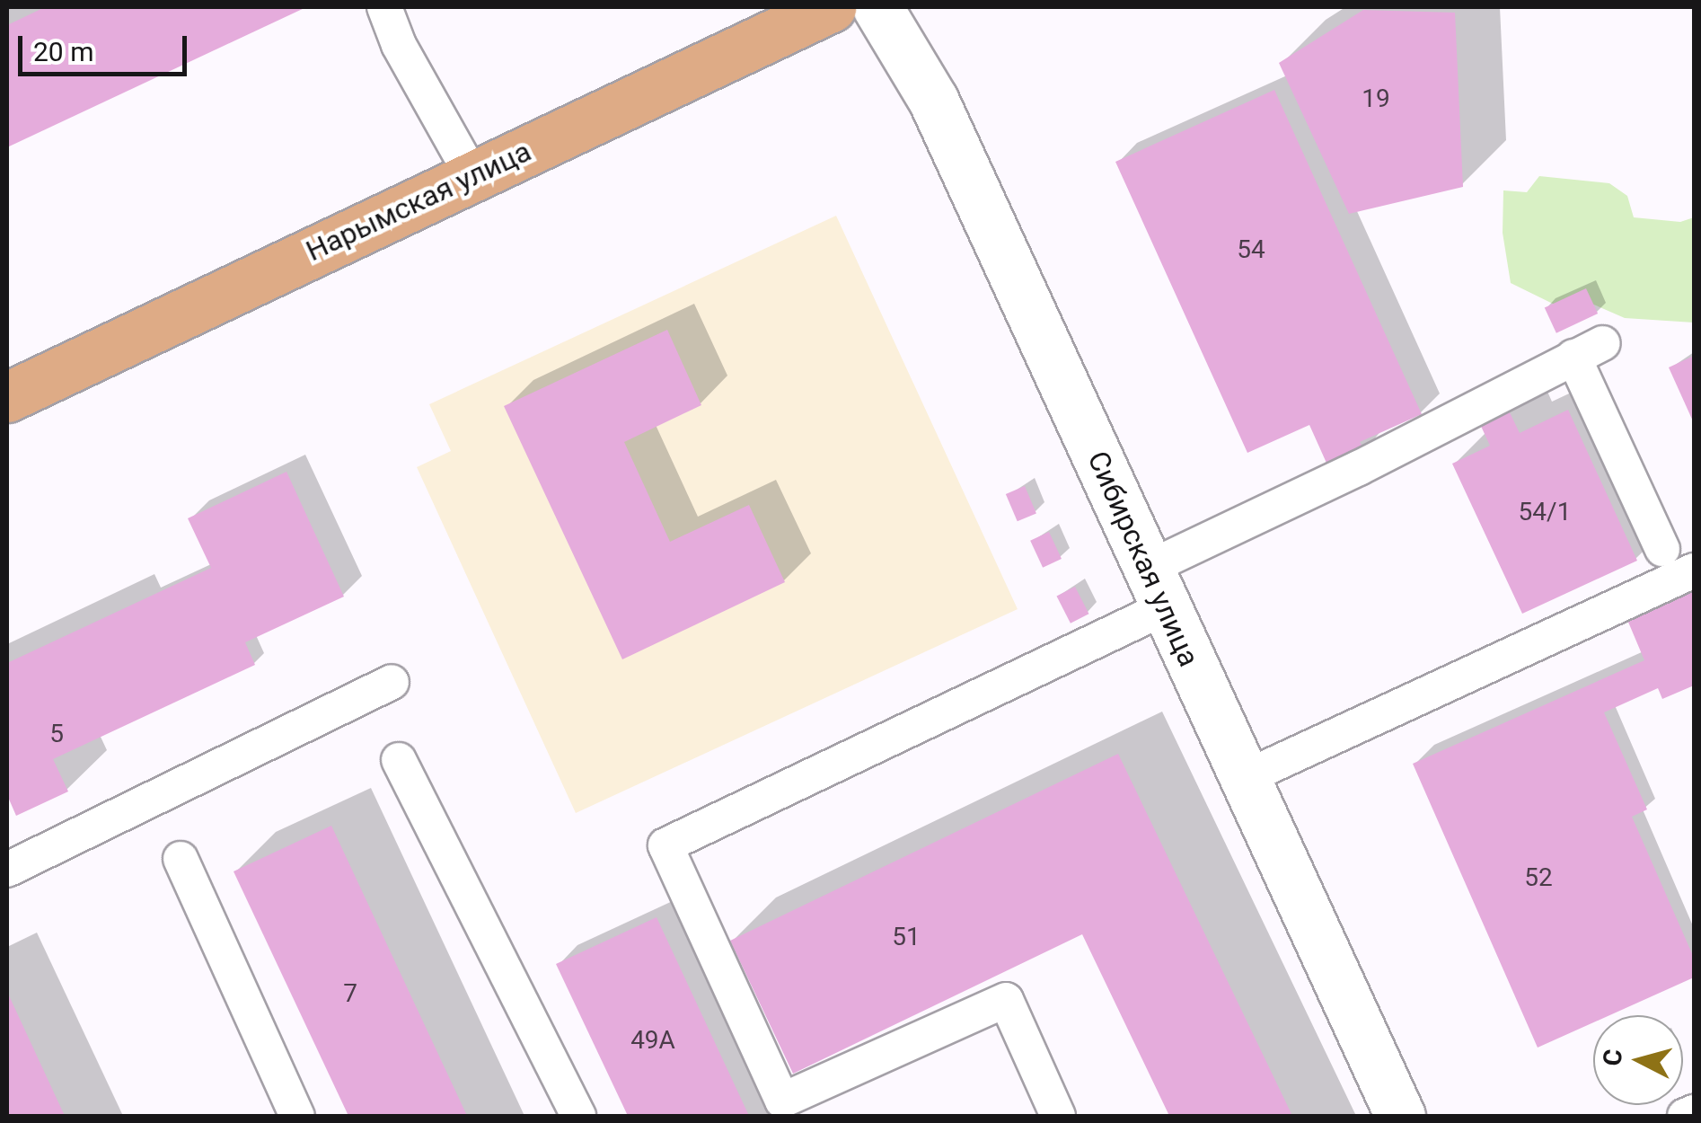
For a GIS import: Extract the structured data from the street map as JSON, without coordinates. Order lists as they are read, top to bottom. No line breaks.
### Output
{"streets":{"main road":["Нарымская улица"],"street":["Сибирская улица"]},"house_numbers":["19","54","54/1","5","52","51","7","49А"],"scale_bar":"20 m","north":"left"}
